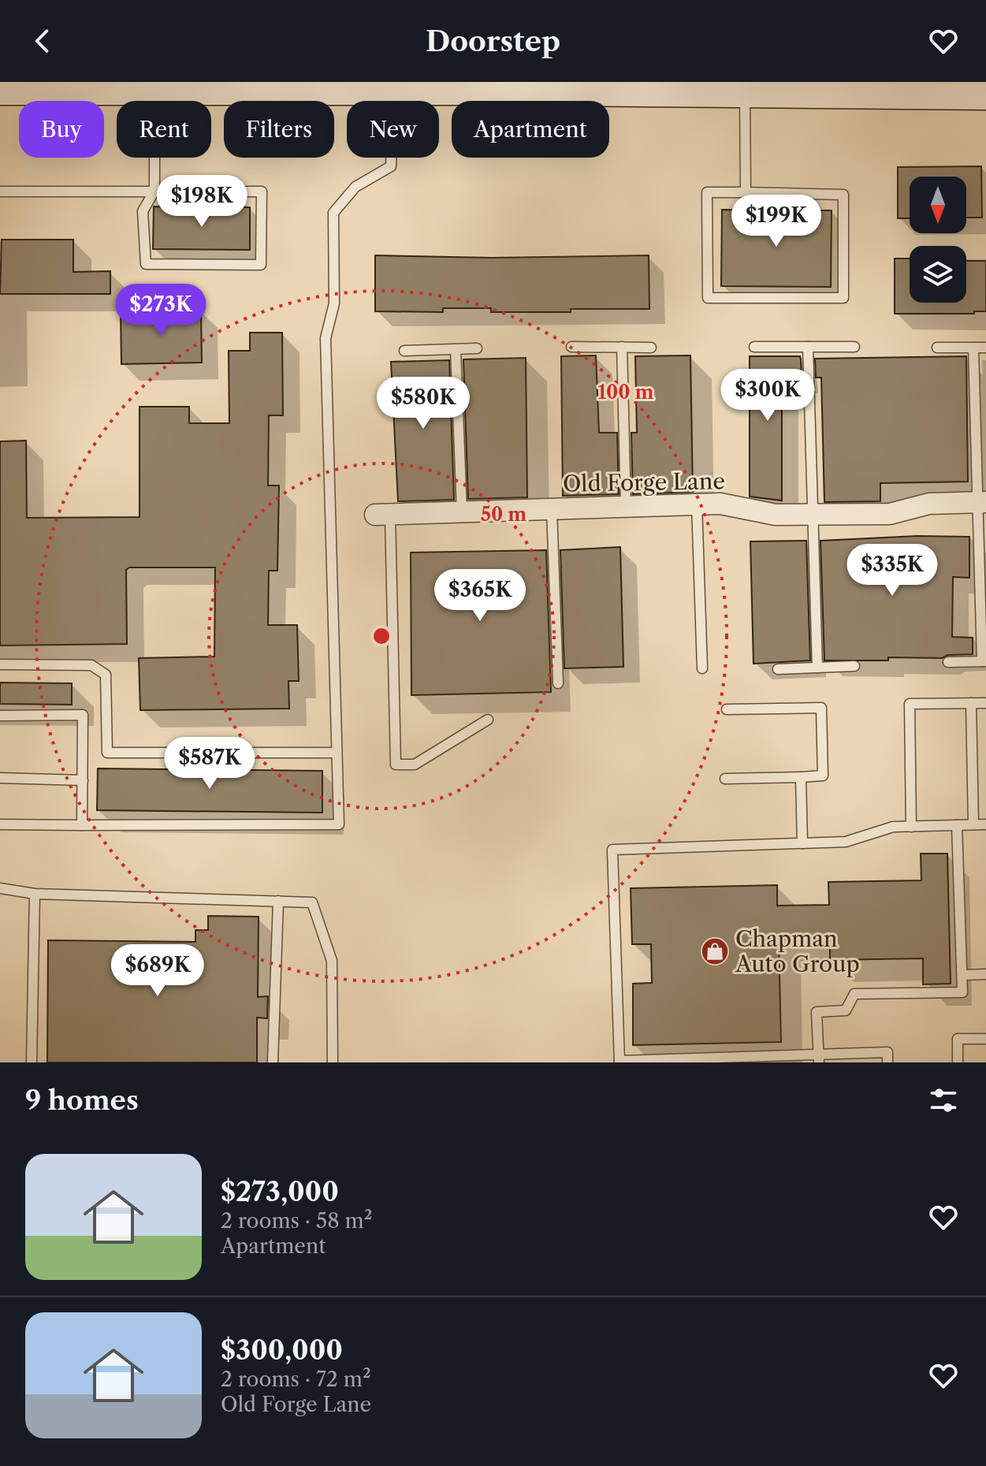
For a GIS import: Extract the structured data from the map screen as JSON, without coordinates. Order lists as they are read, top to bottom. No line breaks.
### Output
{"streets":{"street":["Old Forge Lane"]},"places":{"shop":["Chapman Auto Group"]},"north":"bottom","page":{"header":"Doorstep","chip":["Buy","Rent","Filters","New","Apartment"],"price":["$198K","$199K","$273K","$300K","$580K","$335K","$365K","$587K","$689K"],"heading":"9 homes","list":[{"name":"$273,000","note":"2 rooms · 58 m² · Apartment"},{"name":"$300,000","note":"2 rooms · 72 m² · Old Forge Lane"}]},"rings":["100 m","50 m"]}
